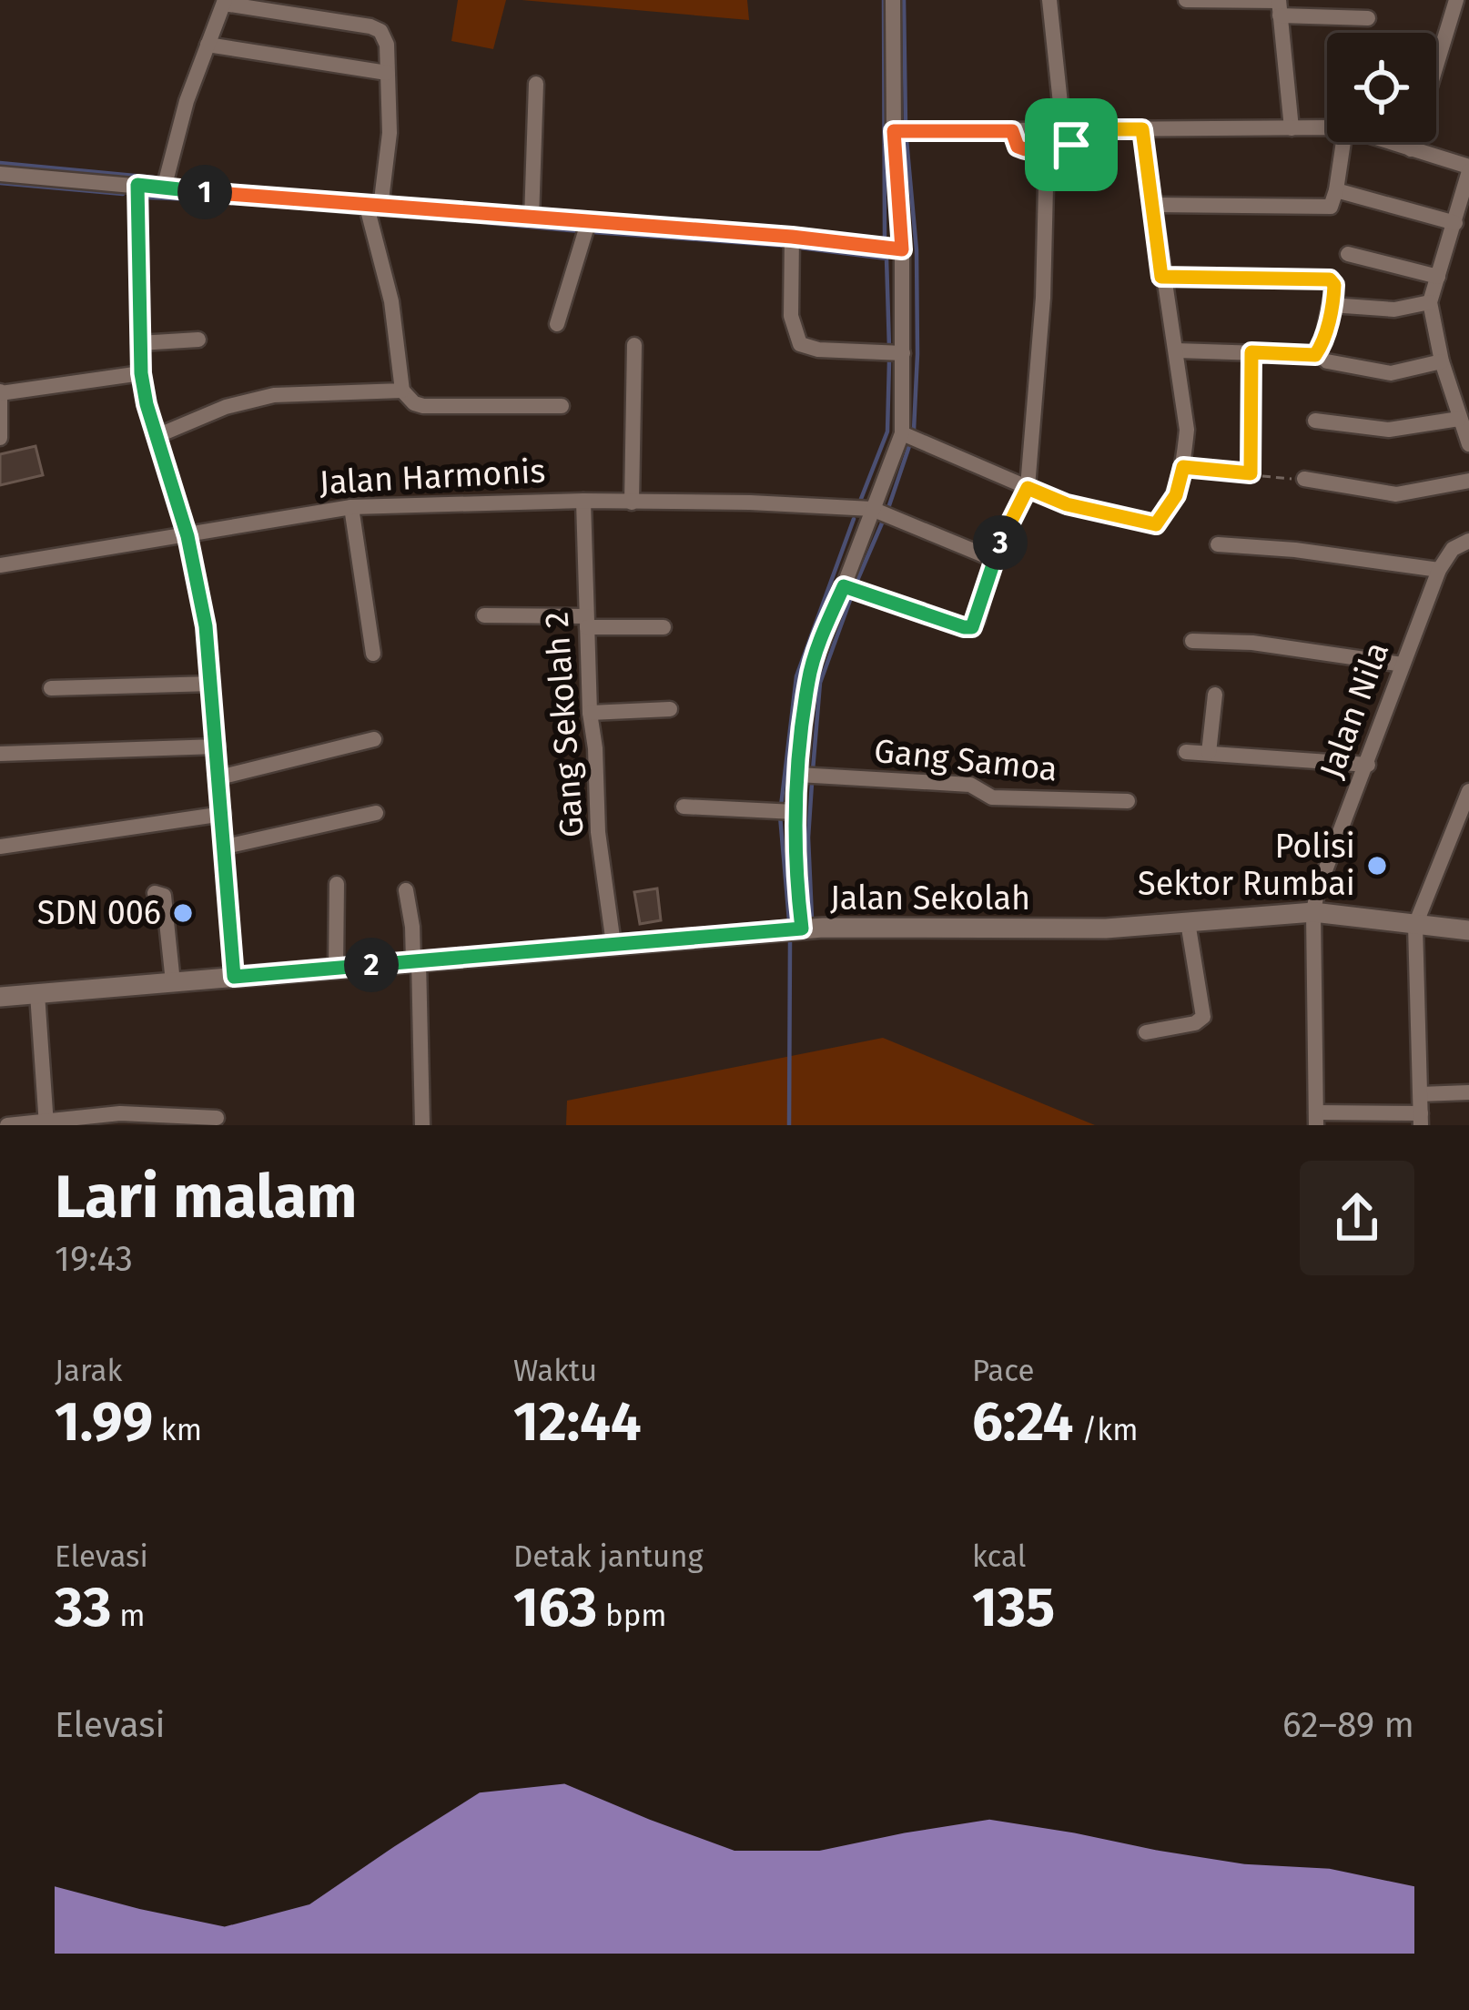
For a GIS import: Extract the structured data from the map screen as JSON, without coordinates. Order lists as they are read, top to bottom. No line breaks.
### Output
{"streets":{"street":["Jalan Harmonis","Jalan Nila","Gang Sekolah 2","Gang Samoa","Jalan Sekolah"]},"crossings":[["Jalan Harmonis","Gang Sekolah 2"],["Jalan Nila","Jalan Sekolah"],["Gang Sekolah 2","Jalan Sekolah"]],"places":["Polisi Sektor Rumbai","SDN 006"],"page":{"pins":["1","3","2"],"heading":["Lari malam","19:43"],"stats":[["Jarak","1.99 km"],["Waktu","12:44"],["Pace","6:24 /km"],["Elevasi","33 m"],["Detak jantung","163 bpm"],["kcal","135"]],"chart":["Elevasi","62–89 m"]}}
